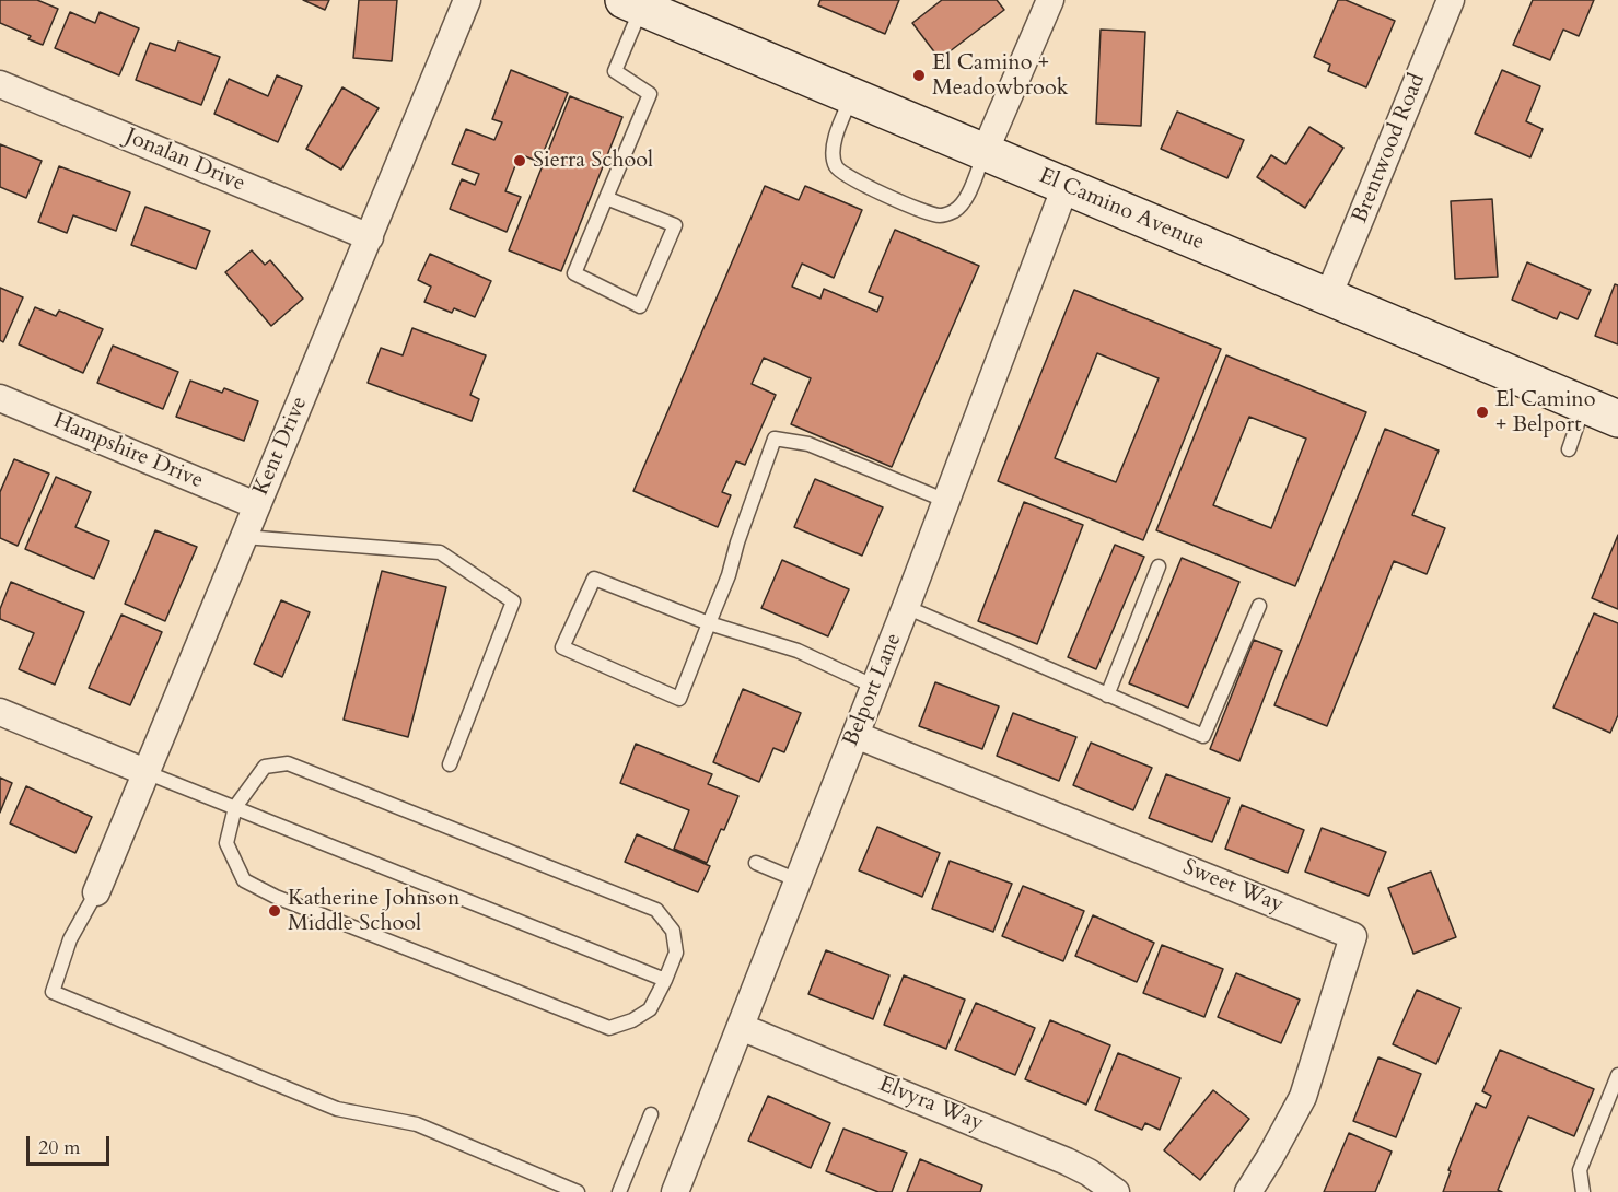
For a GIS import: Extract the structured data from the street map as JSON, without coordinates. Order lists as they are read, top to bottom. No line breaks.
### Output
{"streets":{"main road":["El Camino Avenue"],"street":["Brentwood Road","Jonalan Drive","Kent Drive","Hampshire Drive","Belport Lane","Sweet Way","Elvyra Way"]},"crossings":[["Brentwood Road","El Camino Avenue"],["Jonalan Drive","Kent Drive"],["El Camino Avenue","Belport Lane"],["Kent Drive","Hampshire Drive"],["Belport Lane","Sweet Way"],["Belport Lane","Elvyra Way"]],"places":["El Camino + Meadowbrook","Sierra School","El Camino + Belport","Katherine Johnson Middle School"],"scale_bar":"20 m"}
